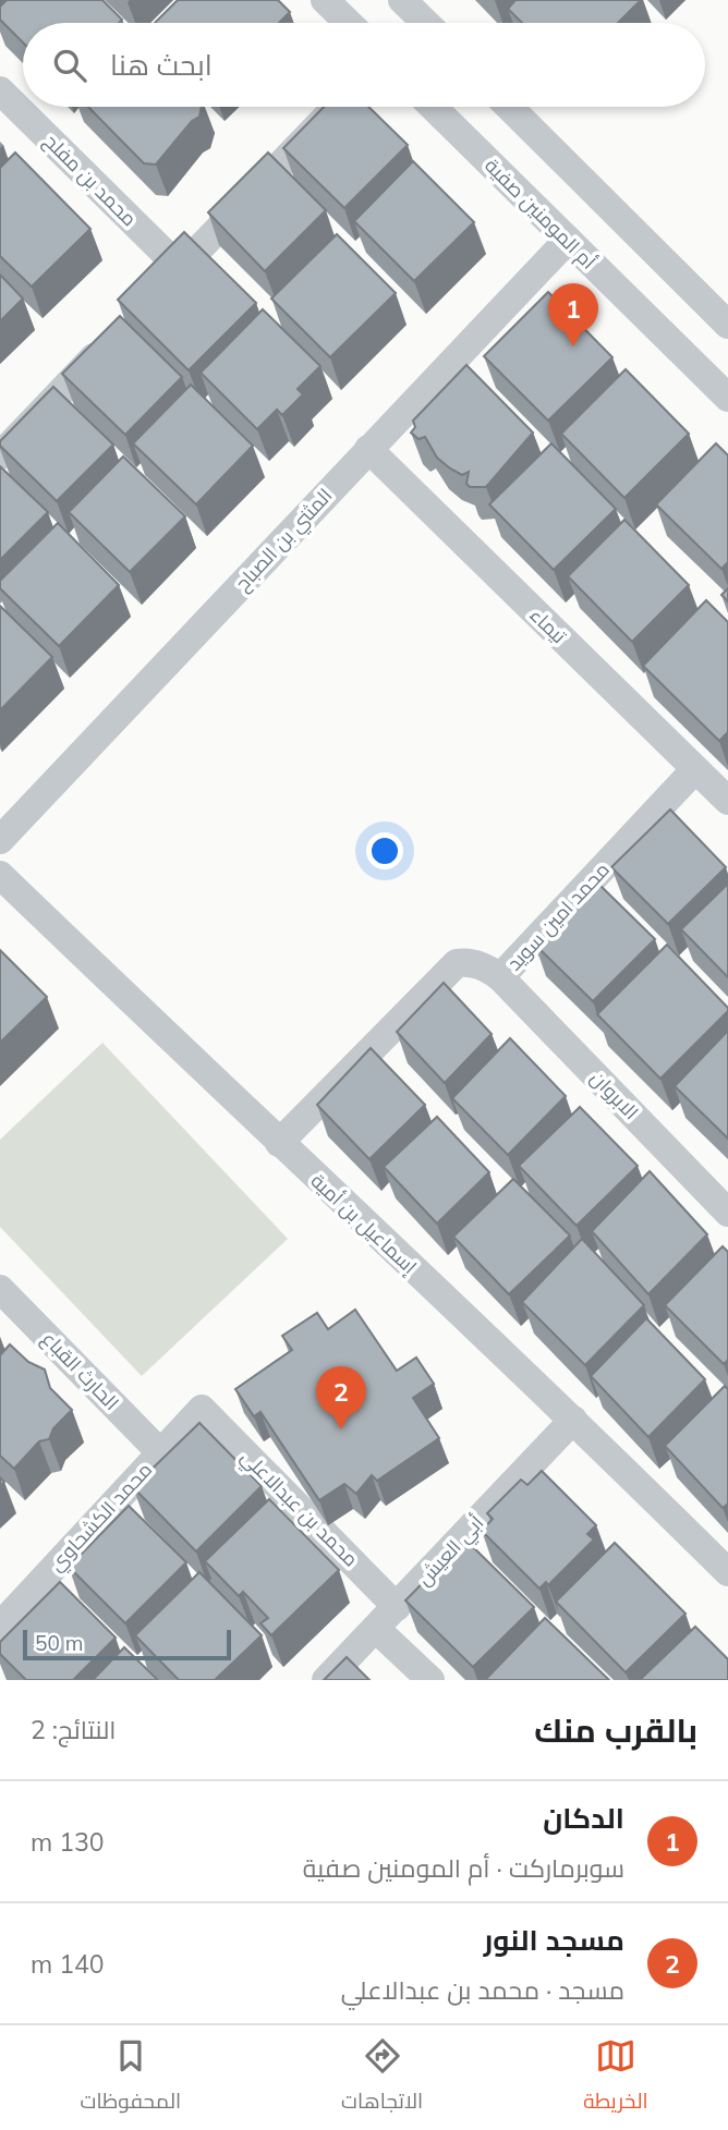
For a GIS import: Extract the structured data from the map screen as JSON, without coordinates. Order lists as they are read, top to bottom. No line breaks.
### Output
{"streets":{"street":["محمد بن مفلح","أم المومنين صفية","المثني بن الصباح","تيماء","محمد امين سويد","الابروان","إسماعيل بن أمية","الحارث القباع","محمد بن عبدالاعلي","محمد الكشحاوي","أبي العيش"]},"crossings":[["أم المومنين صفية","المثني بن الصباح"],["المثني بن الصباح","تيماء"],["تيماء","محمد امين سويد"],["محمد امين سويد","الابروان"],["محمد امين سويد","إسماعيل بن أمية"],["إسماعيل بن أمية","أبي العيش"],["الحارث القباع","محمد الكشحاوي"],["محمد بن عبدالاعلي","محمد الكشحاوي"],["محمد بن عبدالاعلي","أبي العيش"]],"scale_bar":"50 m","page":{"search":"ابحث هنا","pins":["1","2"],"scale":"50 m","heading":["بالقرب منك","النتائج: 2"],"list":[{"mark":"1","name":"الدكان","note":"سوبرماركت · أم المومنين صفية","value":"130 m"},{"mark":"2","name":"مسجد النور","note":"مسجد · محمد بن عبدالاعلي","value":"140 m"}],"nav":["الخريطة","الاتجاهات","المحفوظات"]}}
